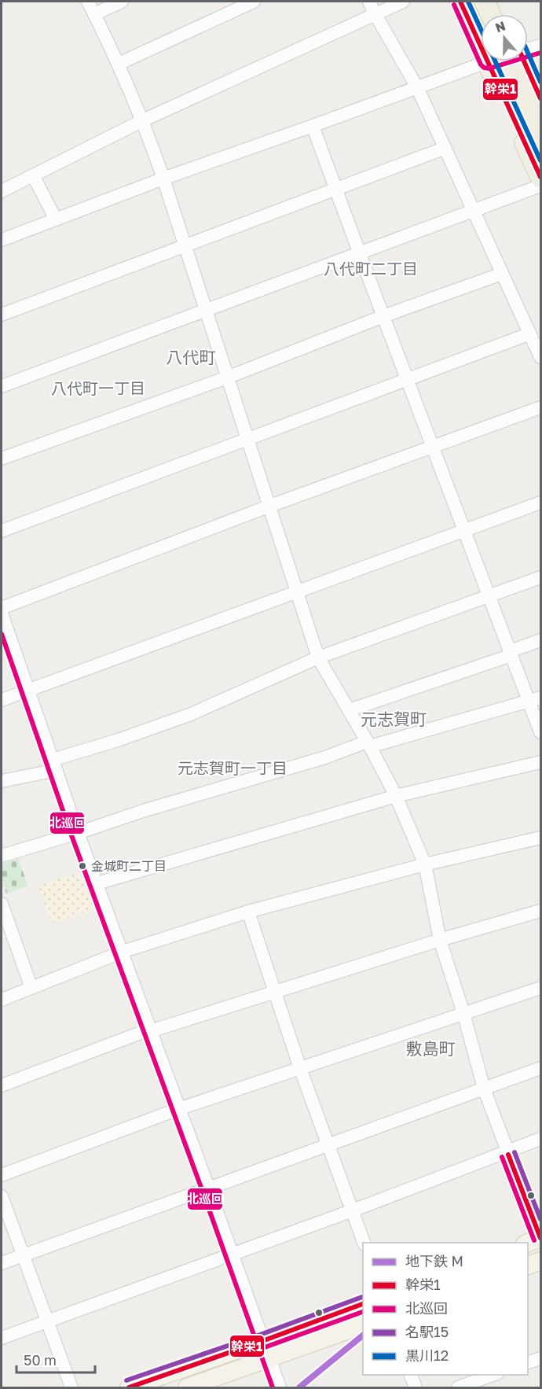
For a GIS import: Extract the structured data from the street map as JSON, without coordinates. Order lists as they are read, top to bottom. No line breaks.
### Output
{"districts":["八代町二丁目","八代町","八代町一丁目","元志賀町","元志賀町一丁目","敷島町"],"places":["金城町二丁目"],"lines":["transit line 幹栄1","transit line 黒川12","transit line 北巡回","transit line 名駅15","metro line M"],"legend":["地下鉄 M","幹栄1","北巡回","名駅15","黒川12"],"scale_bar":"50 m","north":"top"}
